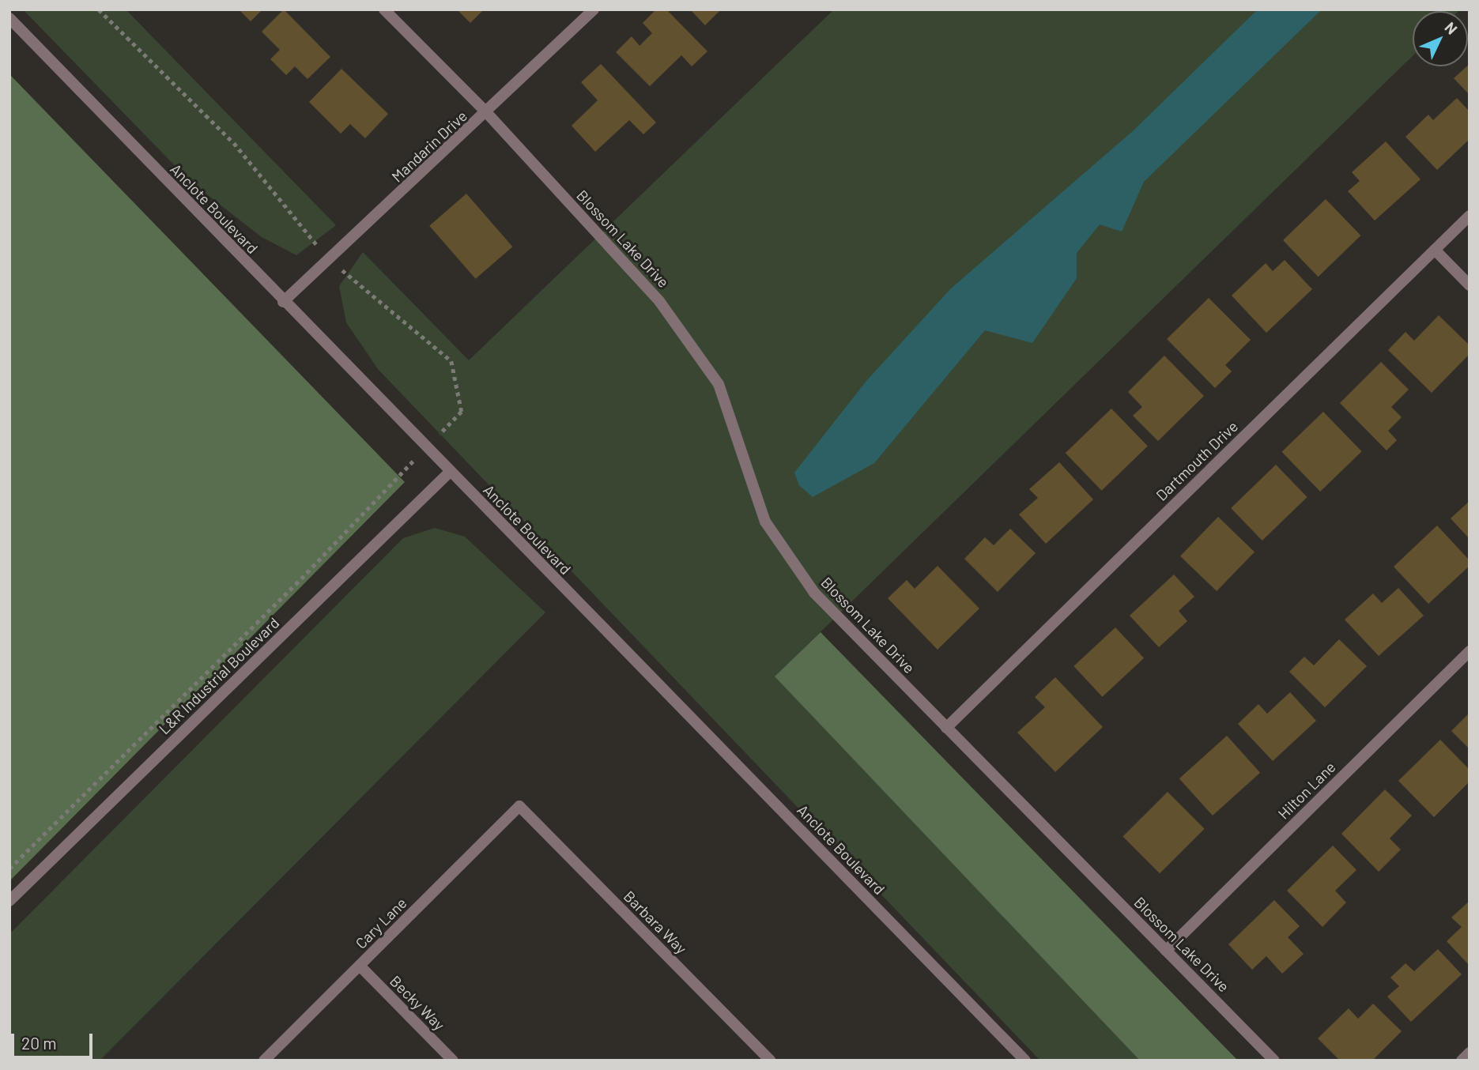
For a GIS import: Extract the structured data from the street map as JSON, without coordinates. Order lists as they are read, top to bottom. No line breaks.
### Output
{"streets":{"street":["Mandarin Drive","Anclote Boulevard","Blossom Lake Drive","Dartmouth Drive","L&R Industrial Boulevard","Hilton Lane","Barbara Way","Cary Lane","Becky Way"]},"crossings":[["Mandarin Drive","Anclote Boulevard"],["Mandarin Drive","Blossom Lake Drive"],["Anclote Boulevard","L&R Industrial Boulevard"],["Blossom Lake Drive","Dartmouth Drive"],["Blossom Lake Drive","Hilton Lane"],["Barbara Way","Cary Lane"],["Cary Lane","Becky Way"]],"scale_bar":"20 m","north":"top right"}
